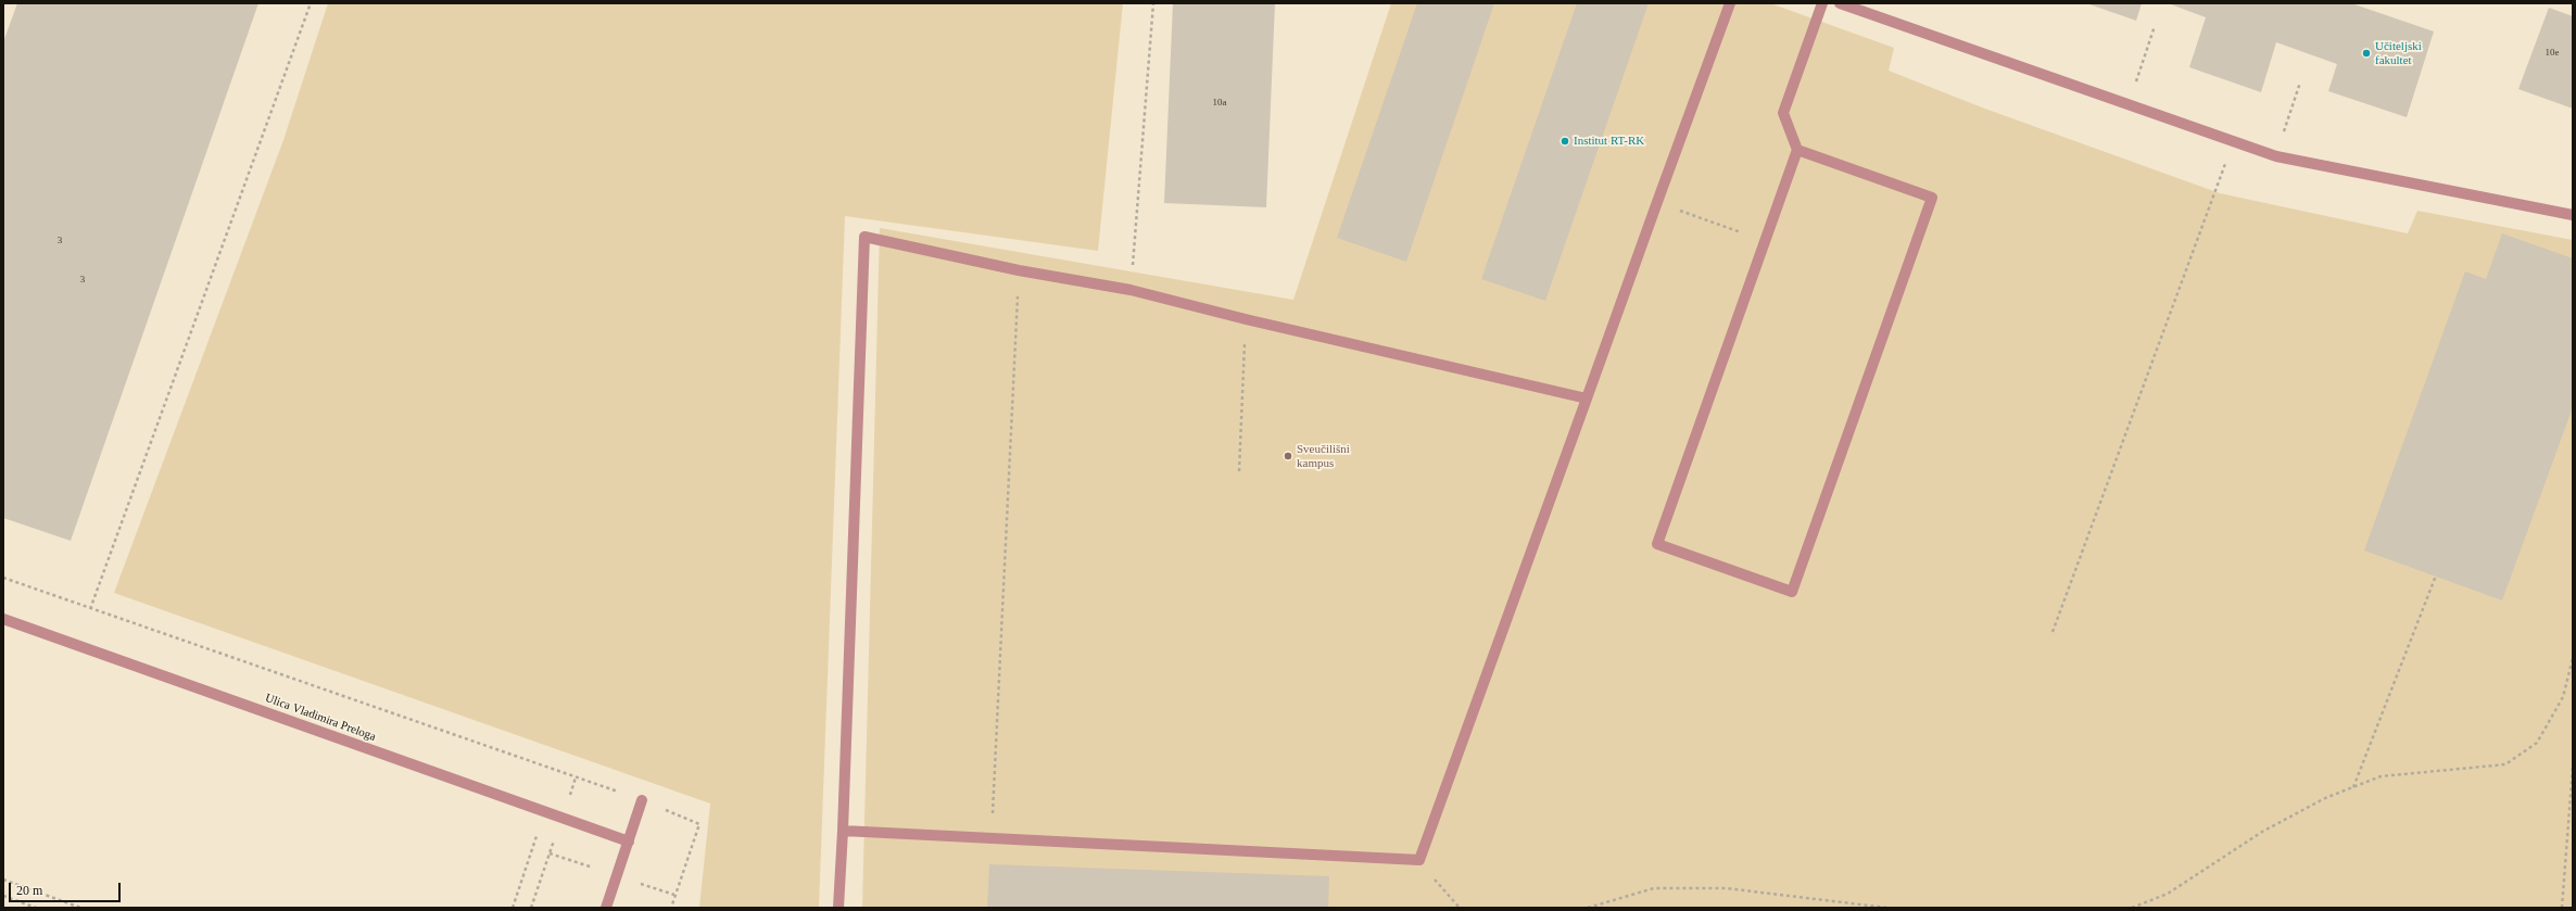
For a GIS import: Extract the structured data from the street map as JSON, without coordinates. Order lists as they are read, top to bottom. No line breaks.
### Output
{"streets":{"street":["Ulica Vladimira Preloga"]},"places":["Učiteljski fakultet","Institut RT-RK","Sveučilišni kampus"],"house_numbers":["10e","10a","3","3"],"scale_bar":"20 m"}
